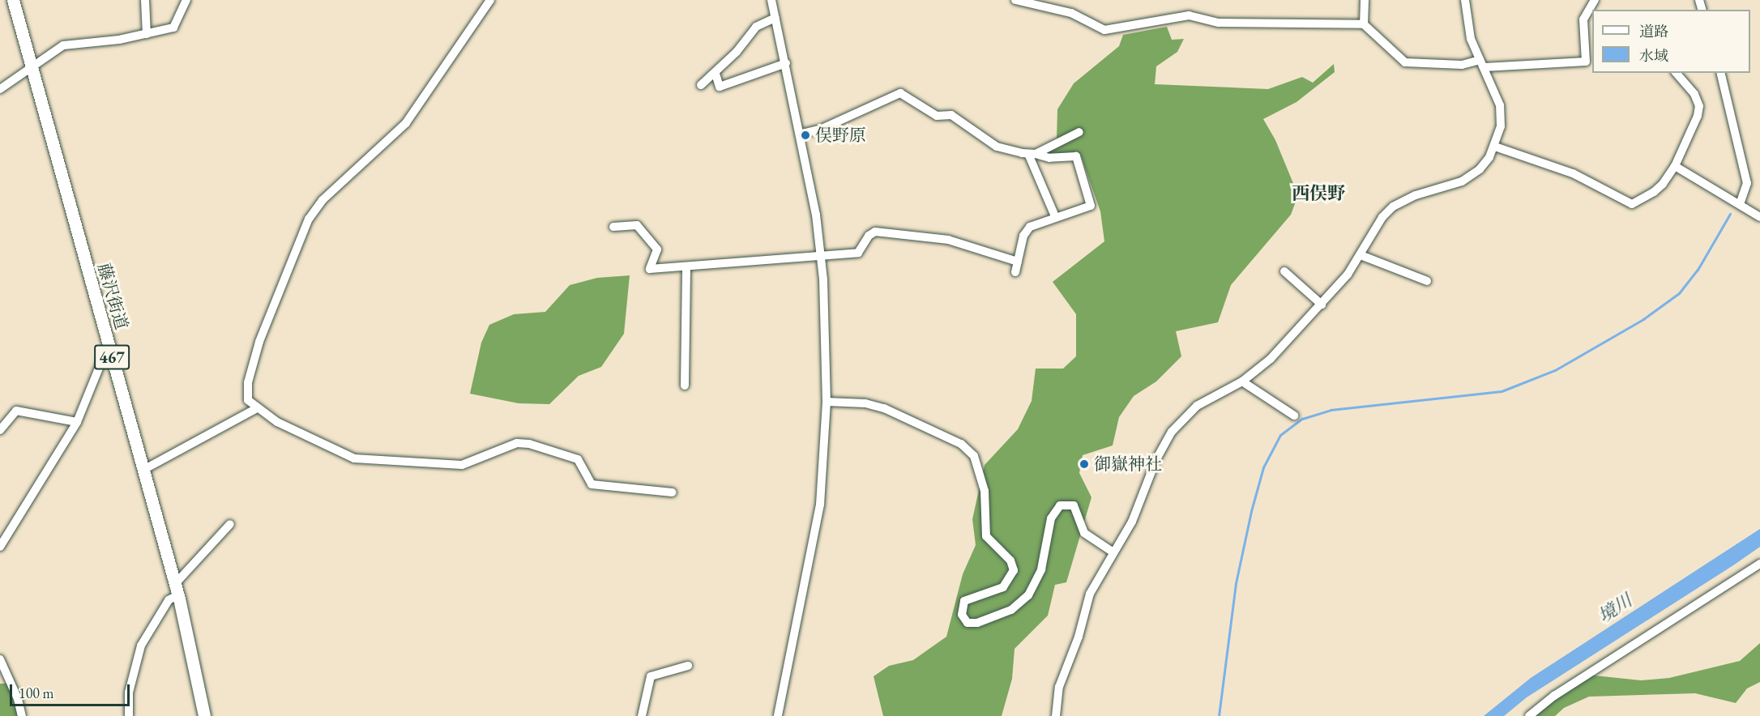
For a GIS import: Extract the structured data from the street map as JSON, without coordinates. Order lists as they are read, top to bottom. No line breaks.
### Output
{"streets":{"highway":["藤沢街道","467"]},"districts":["西俣野"],"water":["境川"],"places":["俣野原","御嶽神社"],"legend":["道路","水域"],"scale_bar":"100 m"}
